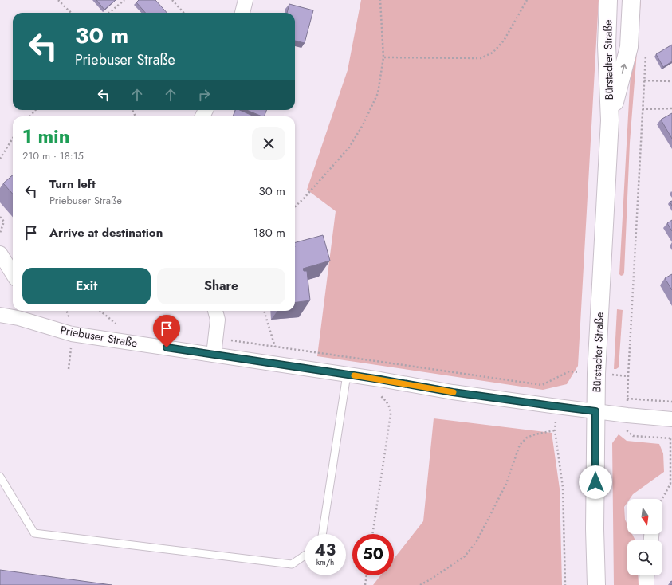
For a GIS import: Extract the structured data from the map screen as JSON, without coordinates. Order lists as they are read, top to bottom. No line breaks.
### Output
{"streets":{"main road":["Bürstadter Straße"],"street":["Priebuser Straße"]},"crossings":[["Bürstadter Straße","Priebuser Straße"]],"north":"bottom","page":{"turn":["30 m","Priebuser Straße"],"heading":["1 min","210 m · 18:15"],"list":[{"name":"Turn left","note":"Priebuser Straße","value":"30 m"},{"name":"Arrive at destination","value":"180 m"}],"buttons":["Exit","Share"],"speed":"43 km/h","limit":"50"}}
